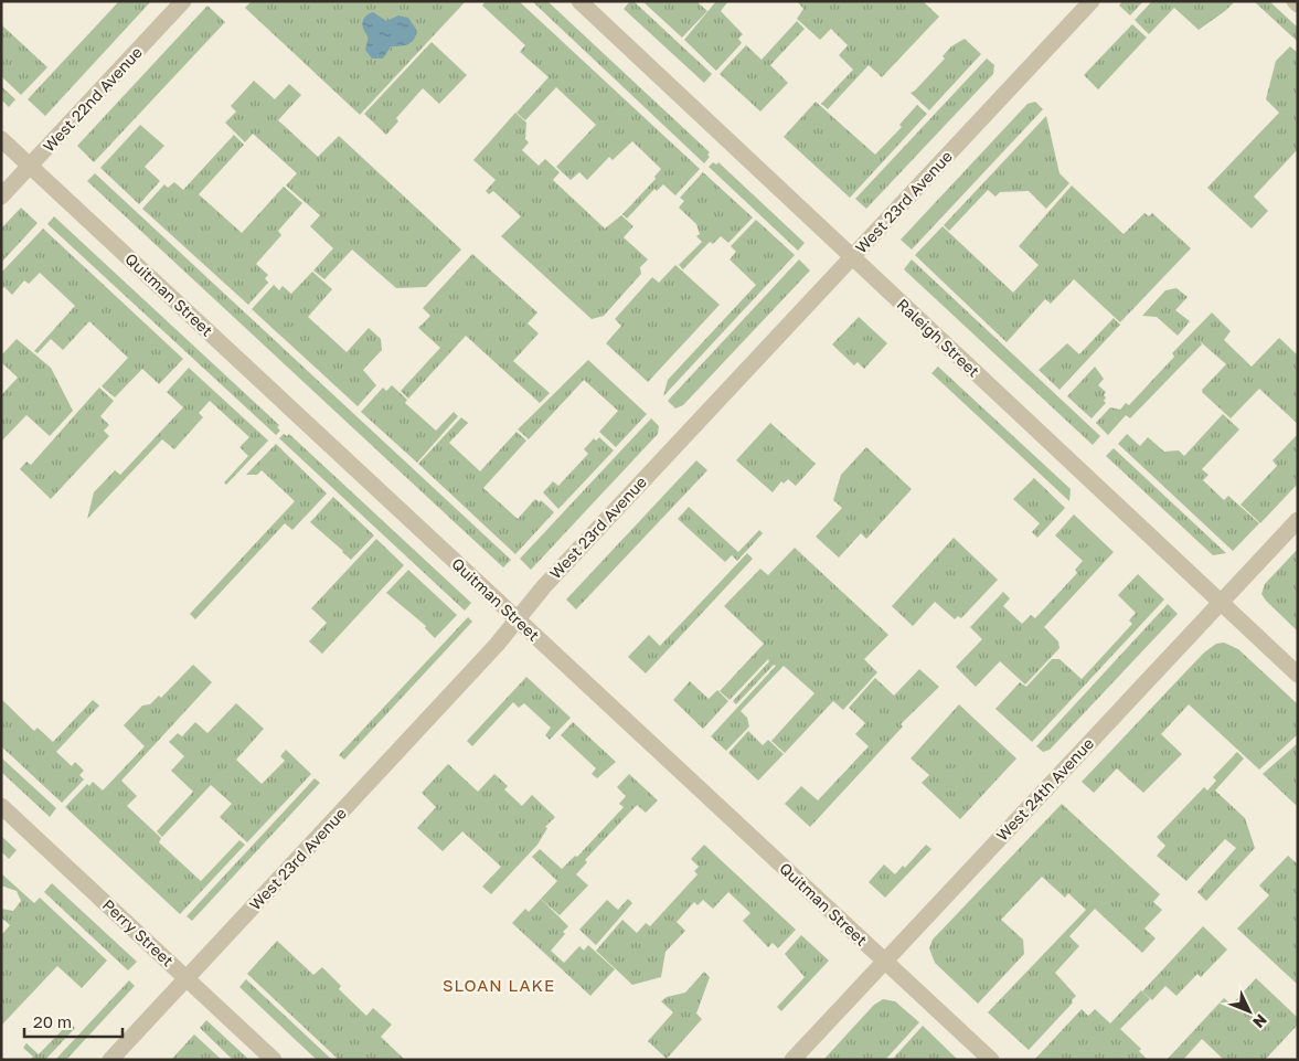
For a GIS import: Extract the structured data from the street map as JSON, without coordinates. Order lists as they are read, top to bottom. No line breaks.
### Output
{"streets":{"street":["West 22nd Avenue","West 23rd Avenue","Quitman Street","Raleigh Street","West 24th Avenue","Perry Street"]},"crossings":[["West 22nd Avenue","Quitman Street"],["West 23rd Avenue","Quitman Street"],["West 23rd Avenue","Raleigh Street"],["West 23rd Avenue","Perry Street"],["Quitman Street","West 24th Avenue"],["Raleigh Street","West 24th Avenue"]],"districts":["SLOAN LAKE"],"scale_bar":"20 m","north":"bottom right"}
